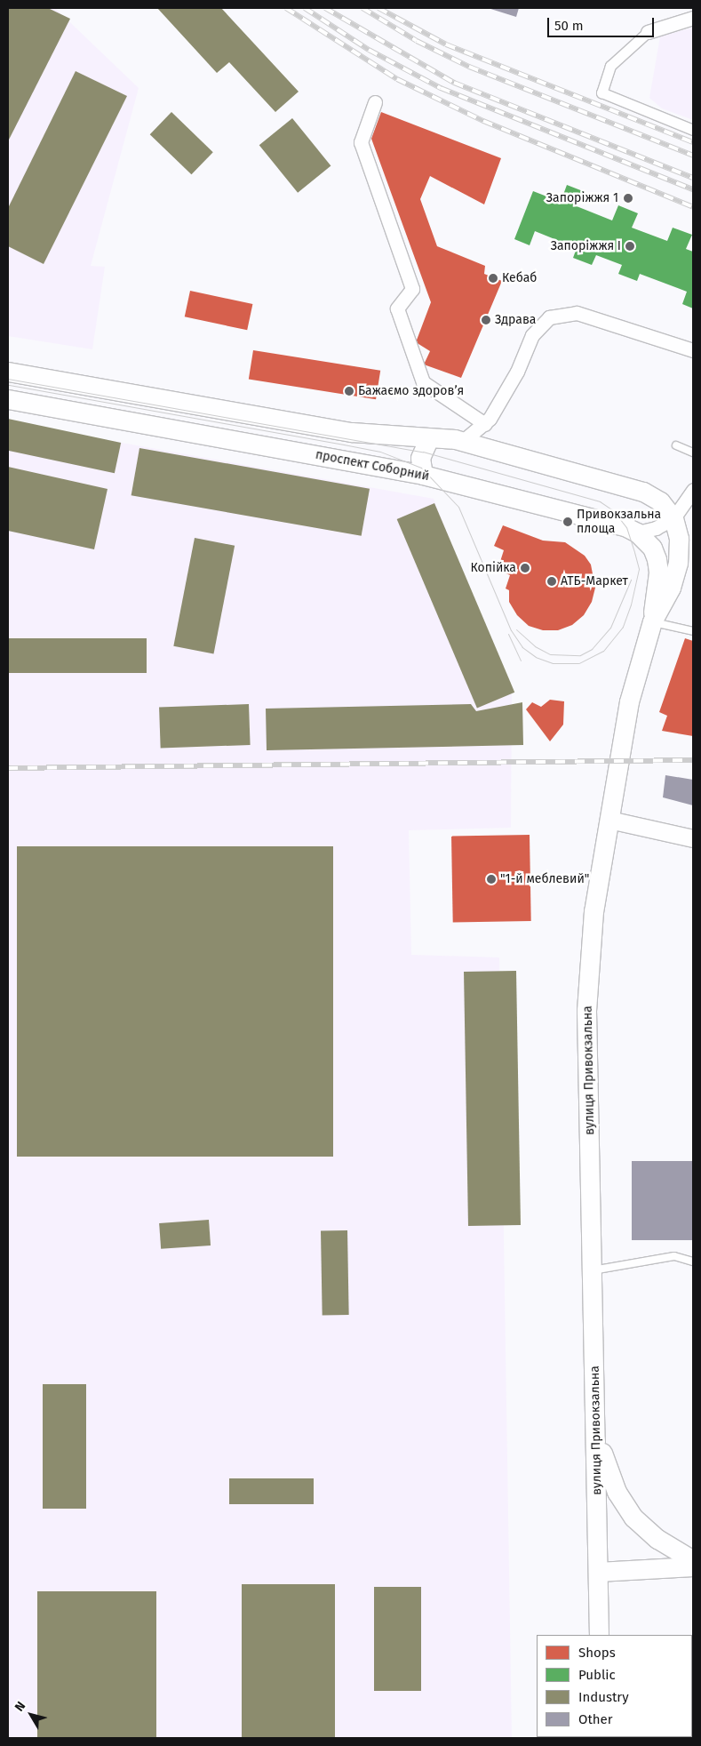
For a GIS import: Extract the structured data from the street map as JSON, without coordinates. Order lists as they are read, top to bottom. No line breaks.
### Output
{"streets":{"main road":["проспект Соборний","вулиця Привокзальна"]},"places":["Запоріжжя 1","Запорiжжя I","Кебаб","Здрава","Бажаємо здоровʼя","Привокзальна площа","Копійка","АТБ-Маркет","\"1-й меблевий\""],"legend":["Shops","Public","Industry","Other"],"scale_bar":"50 m","north":"top left"}
